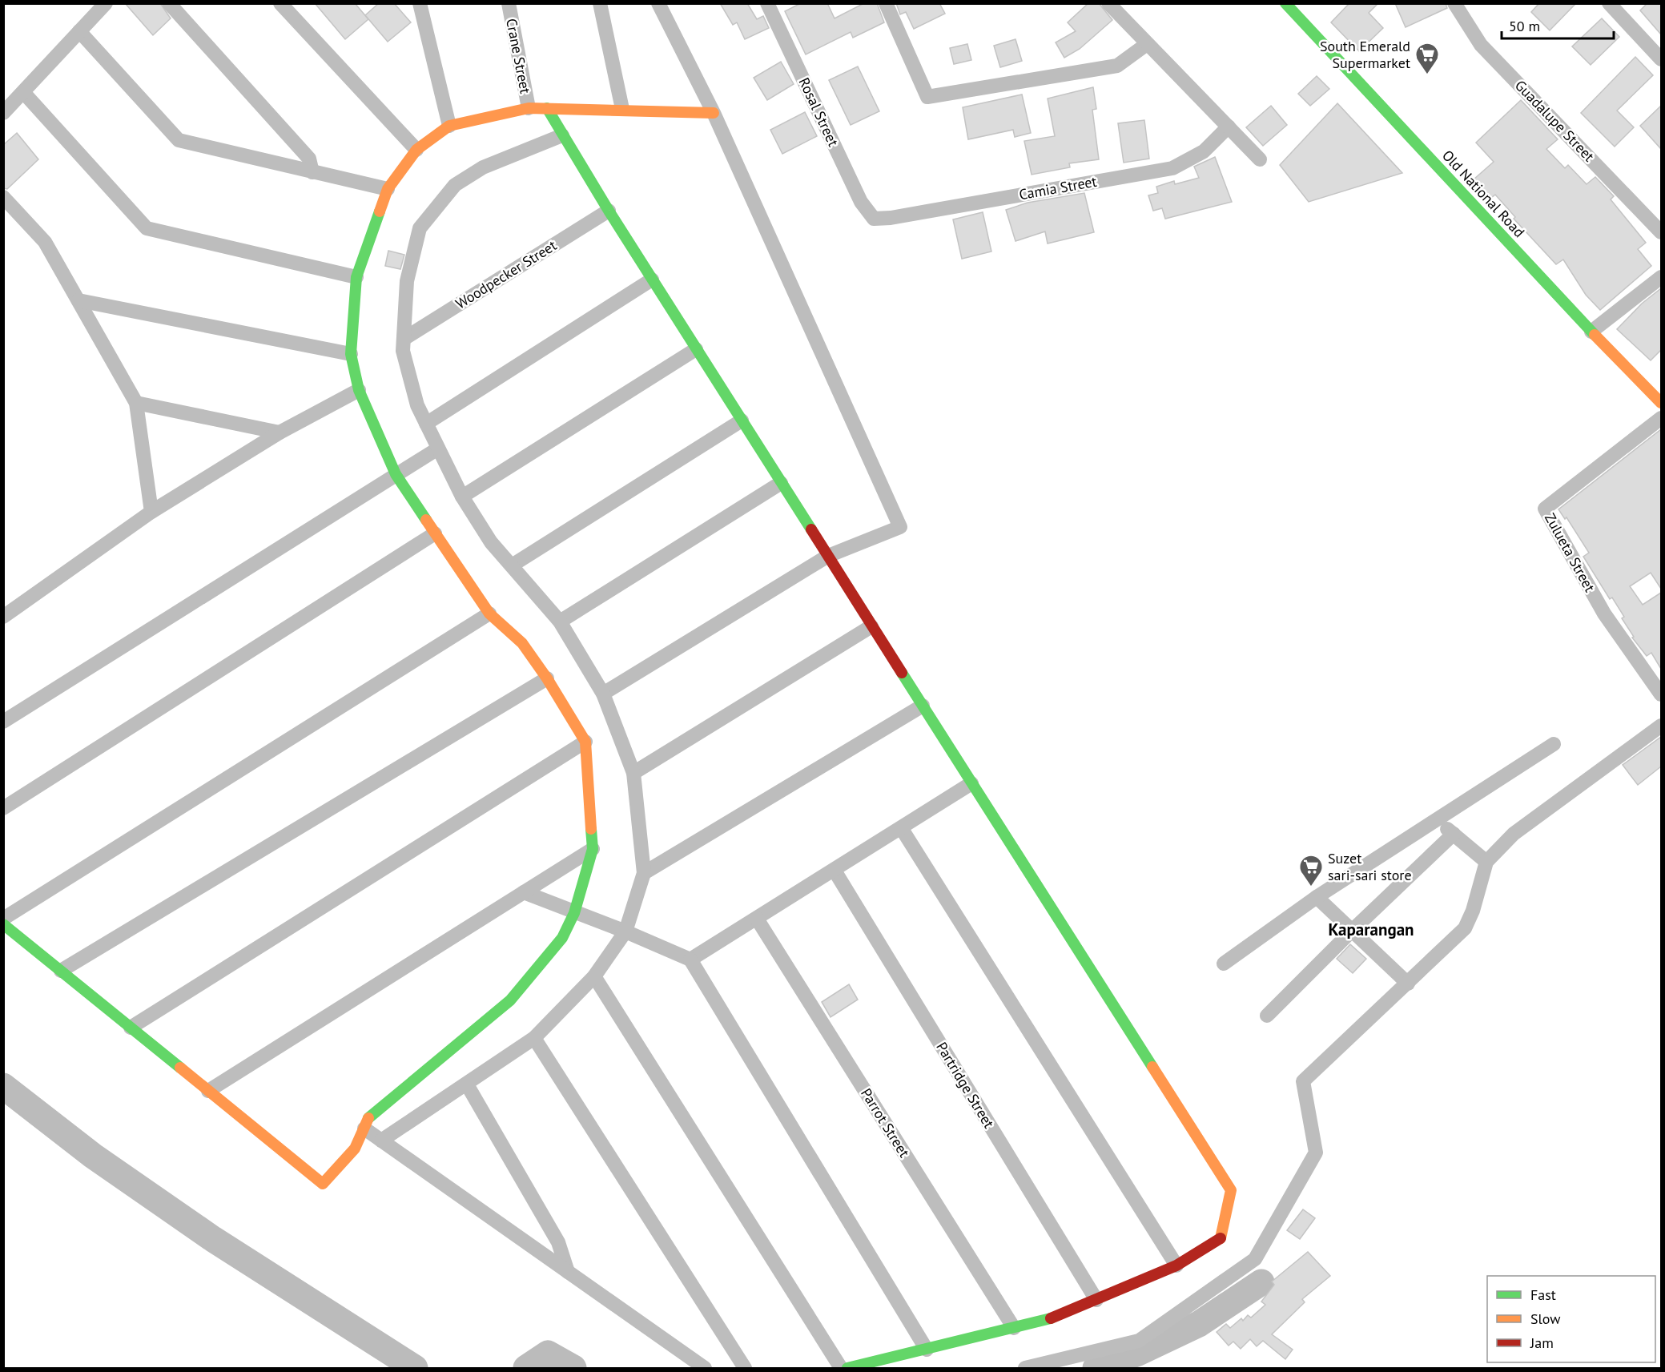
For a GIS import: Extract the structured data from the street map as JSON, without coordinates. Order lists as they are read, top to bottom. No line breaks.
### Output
{"streets":{"street":["Crane Street","Rosal Street","Guadalupe Street","Camia Street","Old National Road","Woodpecker Street","Zulueta Street","Partridge Street","Parrot Street"]},"crossings":[["Rosal Street","Camia Street"]],"districts":["Kaparangan"],"places":{"supermarket":["South Emerald Supermarket","Suzet sari-sari store"]},"legend":["Fast","Slow","Jam"],"scale_bar":"50 m"}
